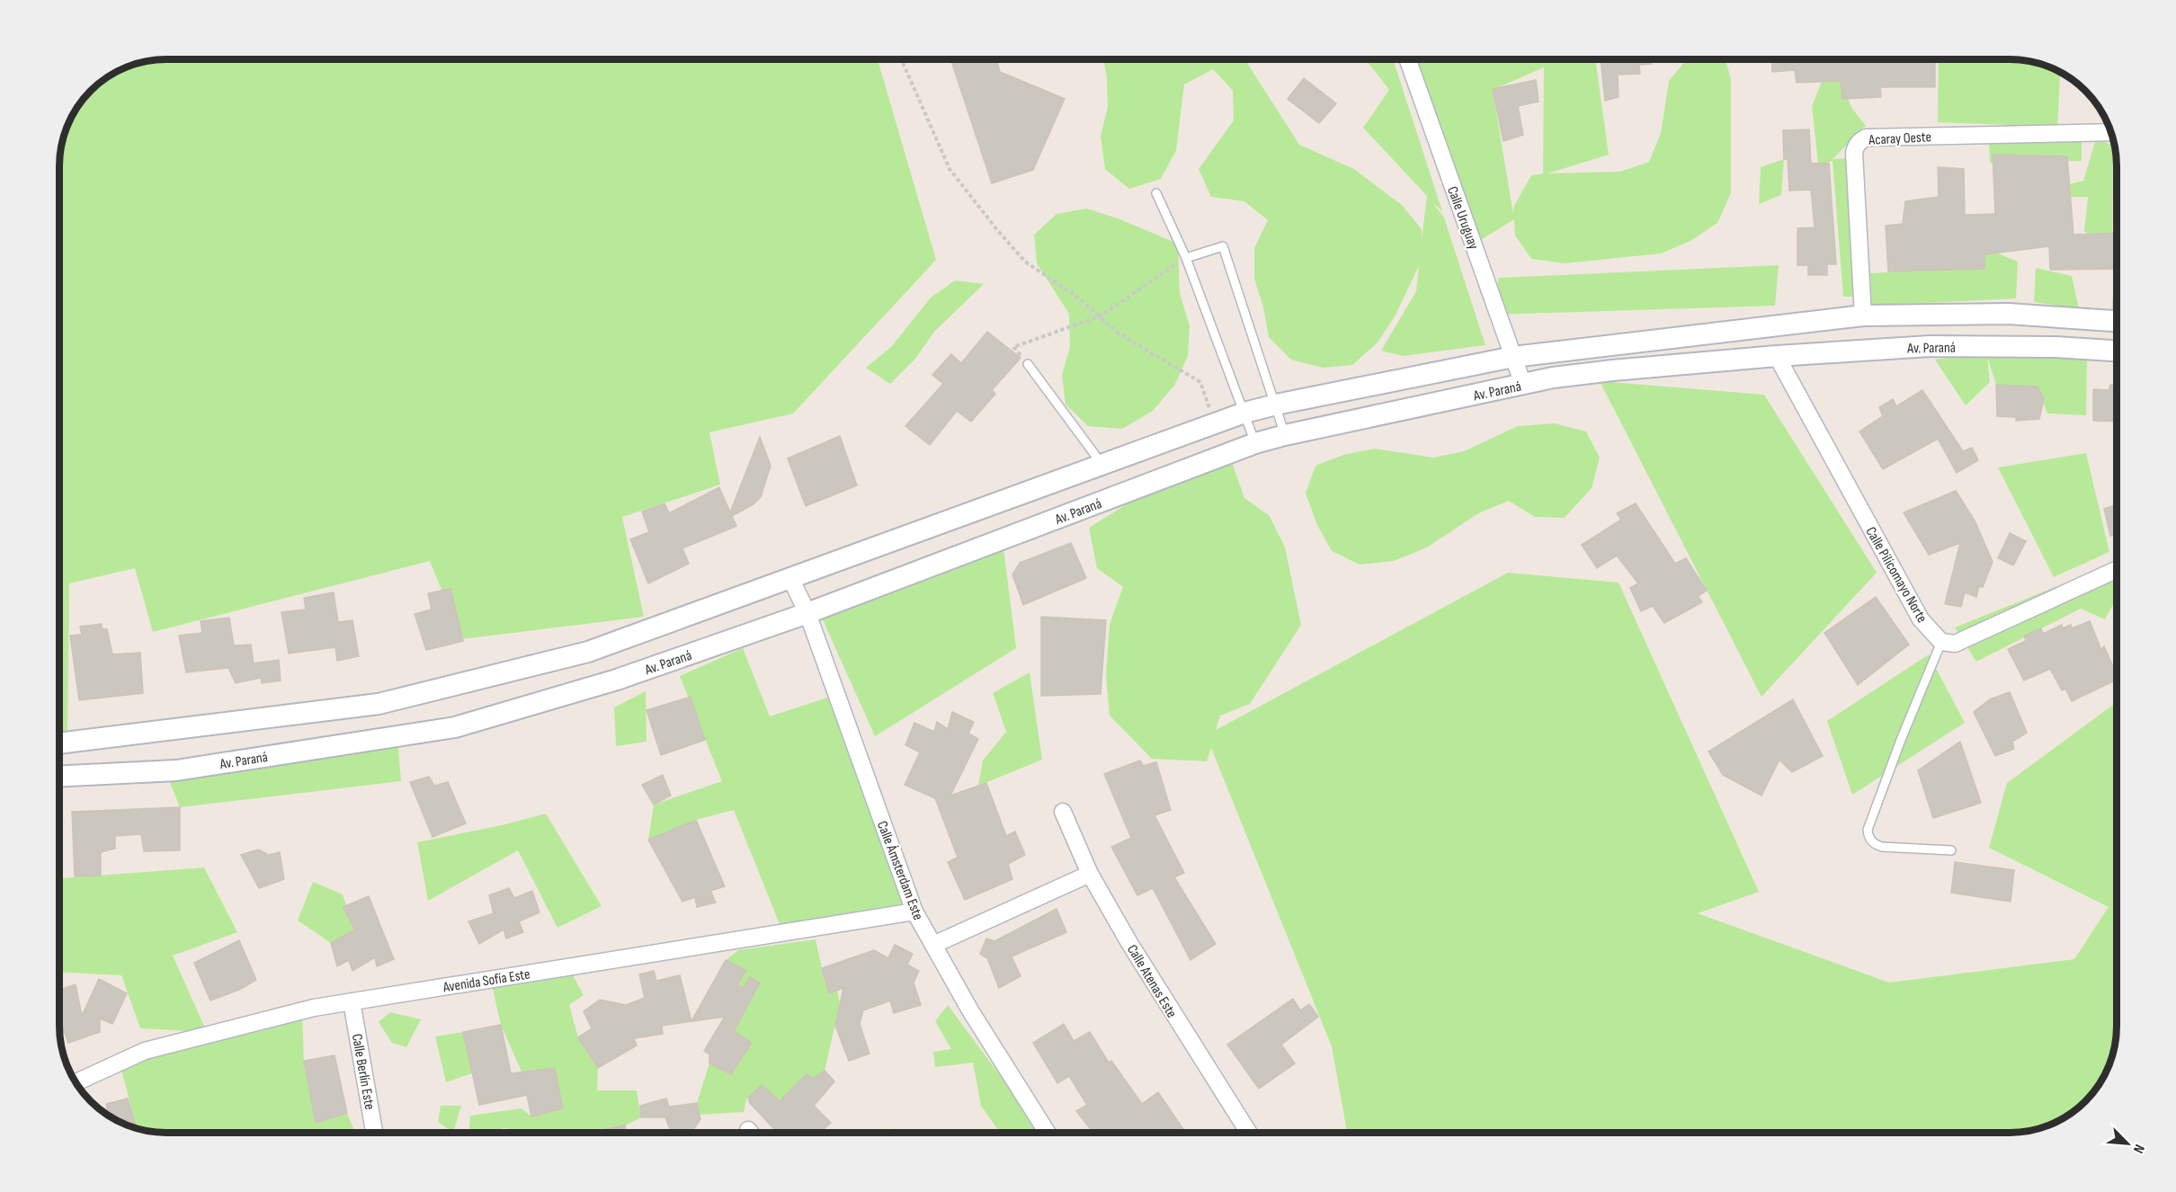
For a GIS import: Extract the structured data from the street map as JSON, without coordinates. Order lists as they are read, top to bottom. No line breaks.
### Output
{"streets":{"street":["Acaray Oeste","Calle Uruguay","Av. Paraná","Calle Pilicomayo Norte","Calle Ámsterdam Este","Avenida Sofía Este","Calle Atenas Este","Calle Berlín Este"]},"crossings":[["Acaray Oeste","Av. Paraná"],["Calle Uruguay","Av. Paraná"],["Av. Paraná","Calle Pilicomayo Norte"],["Av. Paraná","Calle Ámsterdam Este"],["Calle Ámsterdam Este","Avenida Sofía Este"],["Avenida Sofía Este","Calle Berlín Este"]],"north":"bottom right"}
